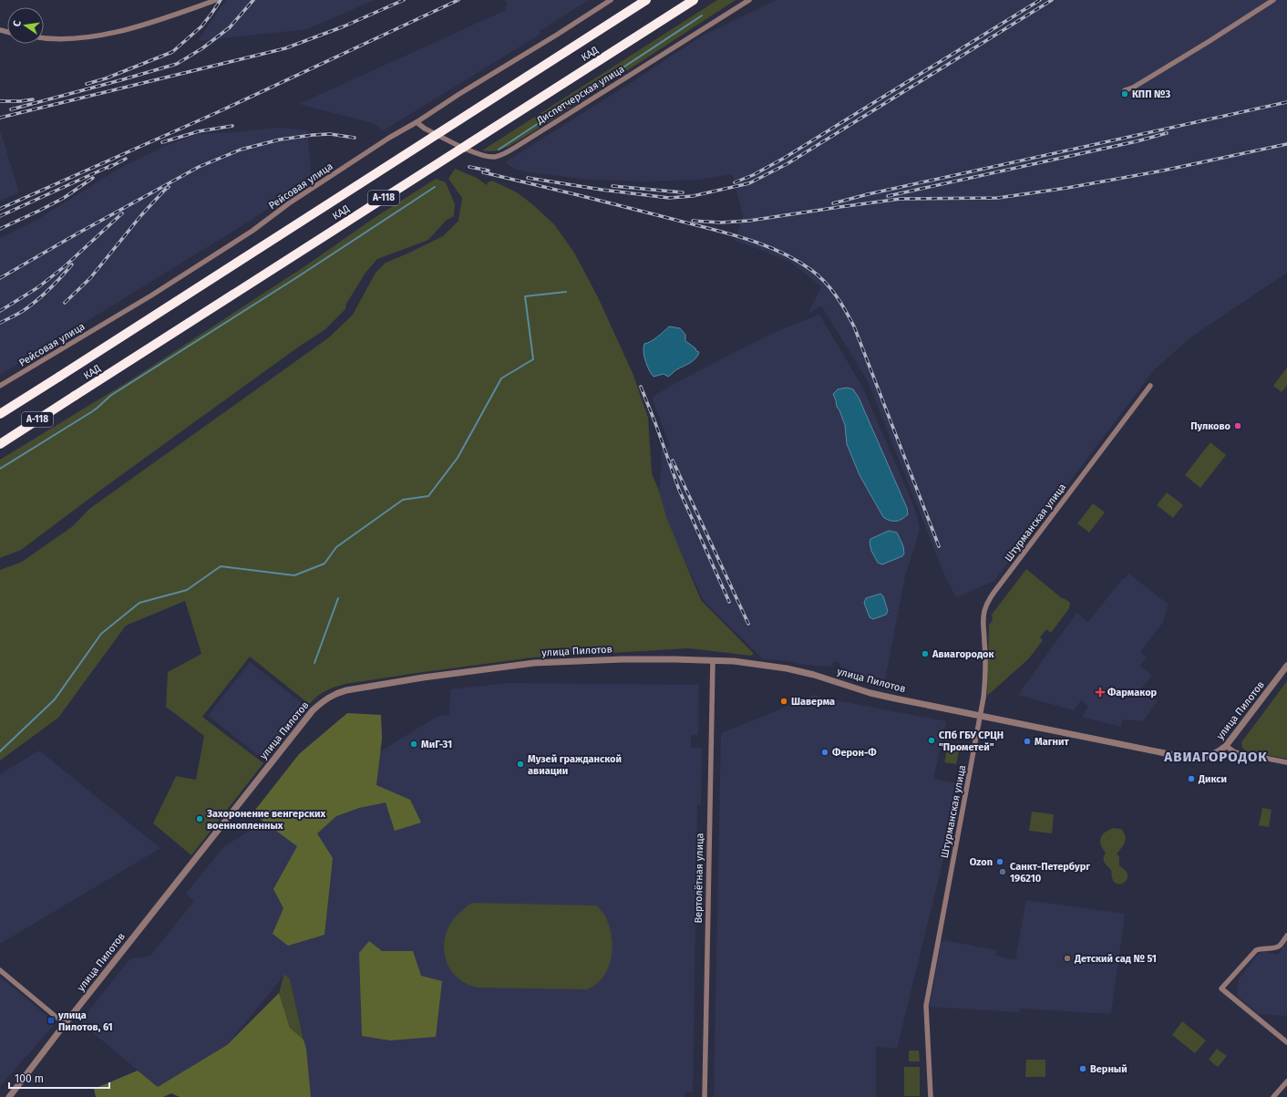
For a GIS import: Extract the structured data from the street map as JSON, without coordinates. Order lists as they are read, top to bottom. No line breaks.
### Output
{"streets":{"highway":["КАД","А-118"],"street":["Диспетчерская улица","Рейсовая улица","Штурманская улица","улица Пилотов","Вертолётная улица"]},"crossings":[["Диспетчерская улица","Рейсовая улица"],["Штурманская улица","улица Пилотов"],["улица Пилотов","Вертолётная улица"]],"districts":["АВИАГОРОДОК"],"places":{"other":["КПП №3","Пулково","Авиагородок","Шаверма","СПб ГБУ СРЦН \"Прометей\"","Магнит","МиГ-31","Ферон-Ф","Музей гражданской авиации","Дикси","Захоронение венгерских военнопленных","Ozon","Санкт-Петербург 196210","Детский сад № 51","Верный"],"health":["Фармакор"],"transit":["улица Пилотов, 61"]},"scale_bar":"100 m","north":"left"}
